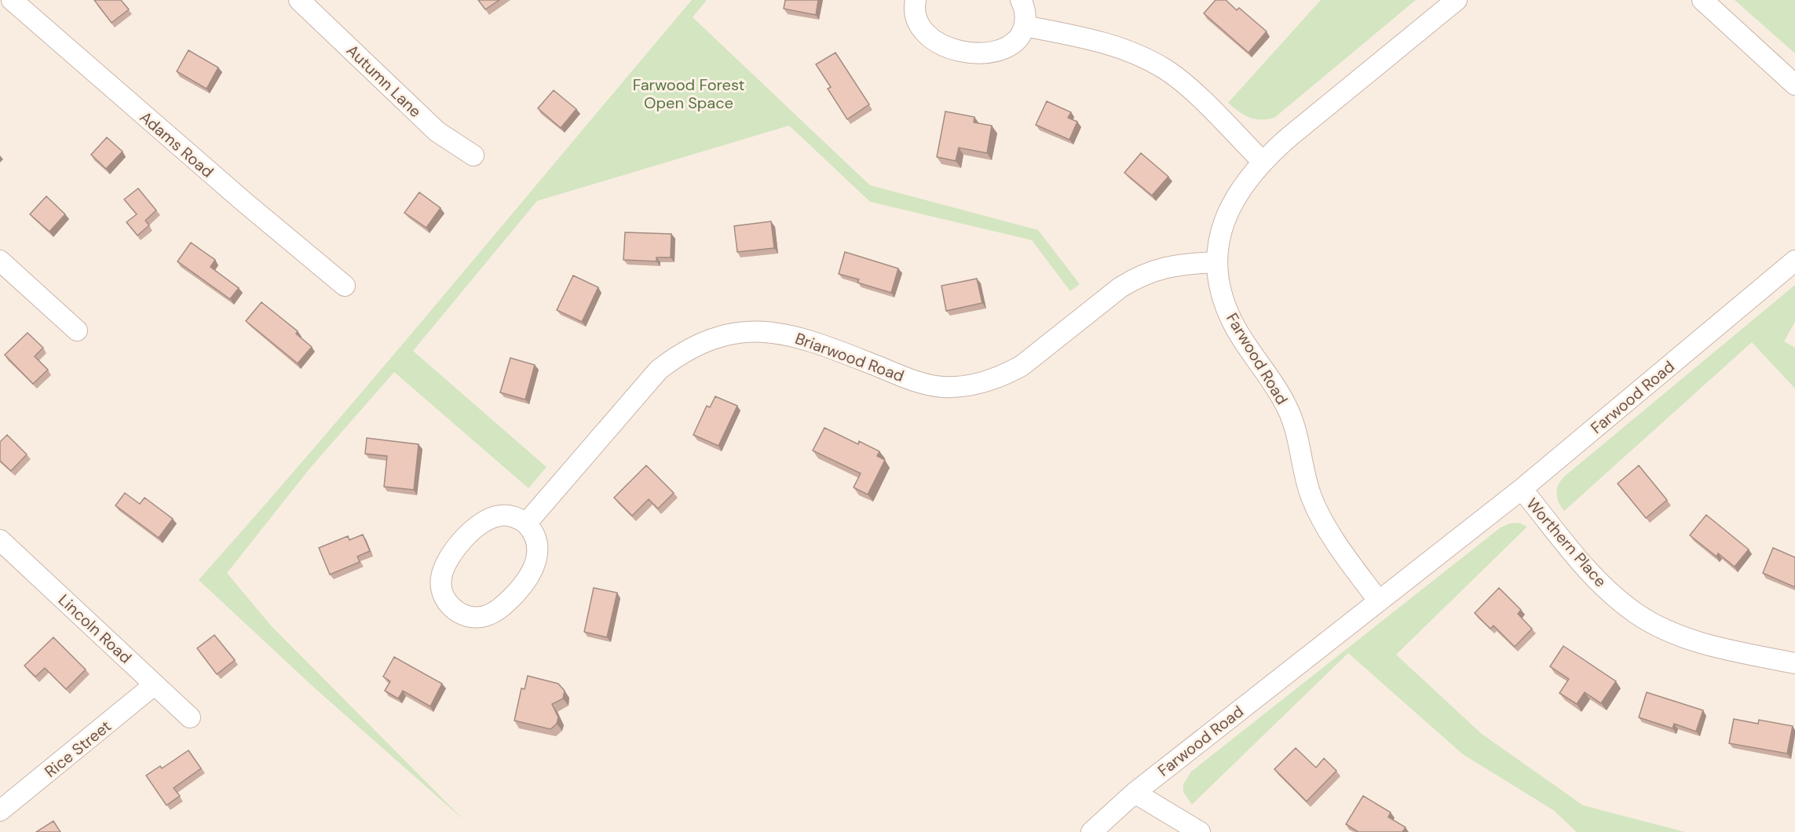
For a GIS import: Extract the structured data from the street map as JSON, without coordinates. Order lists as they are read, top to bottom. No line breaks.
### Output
{"streets":{"street":["Autumn Lane","Adams Road","Briarwood Road","Farwood Road","Worthern Place","Lincoln Road","Rice Street"]},"crossings":[["Briarwood Road","Farwood Road"],["Farwood Road","Worthern Place"],["Lincoln Road","Rice Street"]],"parks":["Farwood Forest Open Space"]}
